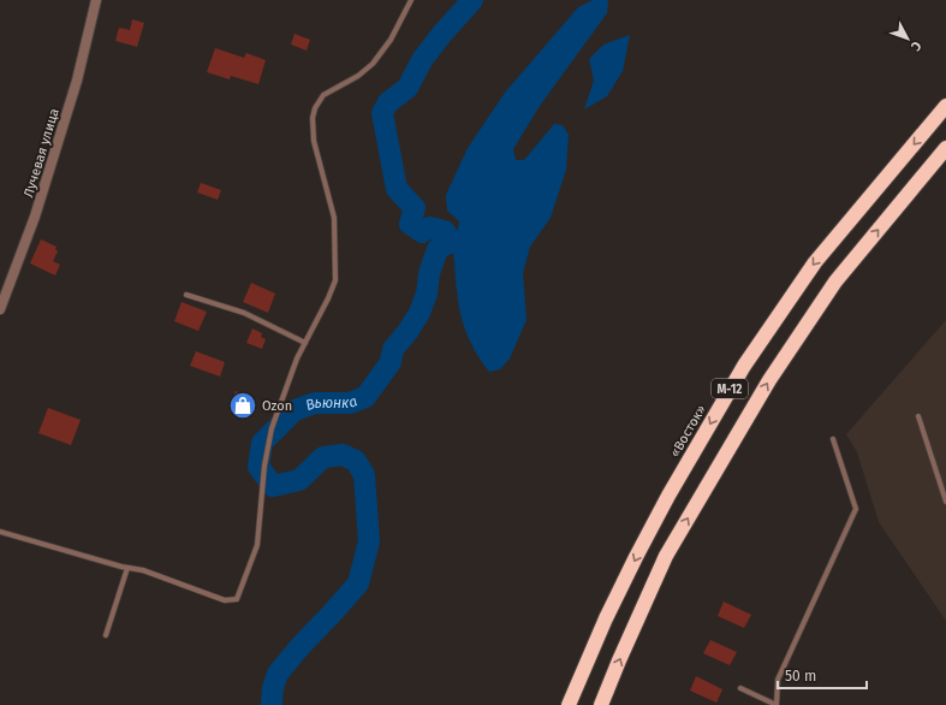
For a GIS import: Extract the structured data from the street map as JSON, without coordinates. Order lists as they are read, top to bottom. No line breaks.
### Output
{"streets":{"highway":["М-12","«Восток»"],"street":["Лучевая улица"]},"water":["Вьюнка"],"places":{"shop":["Ozon"]},"scale_bar":"50 m","north":"bottom right"}
